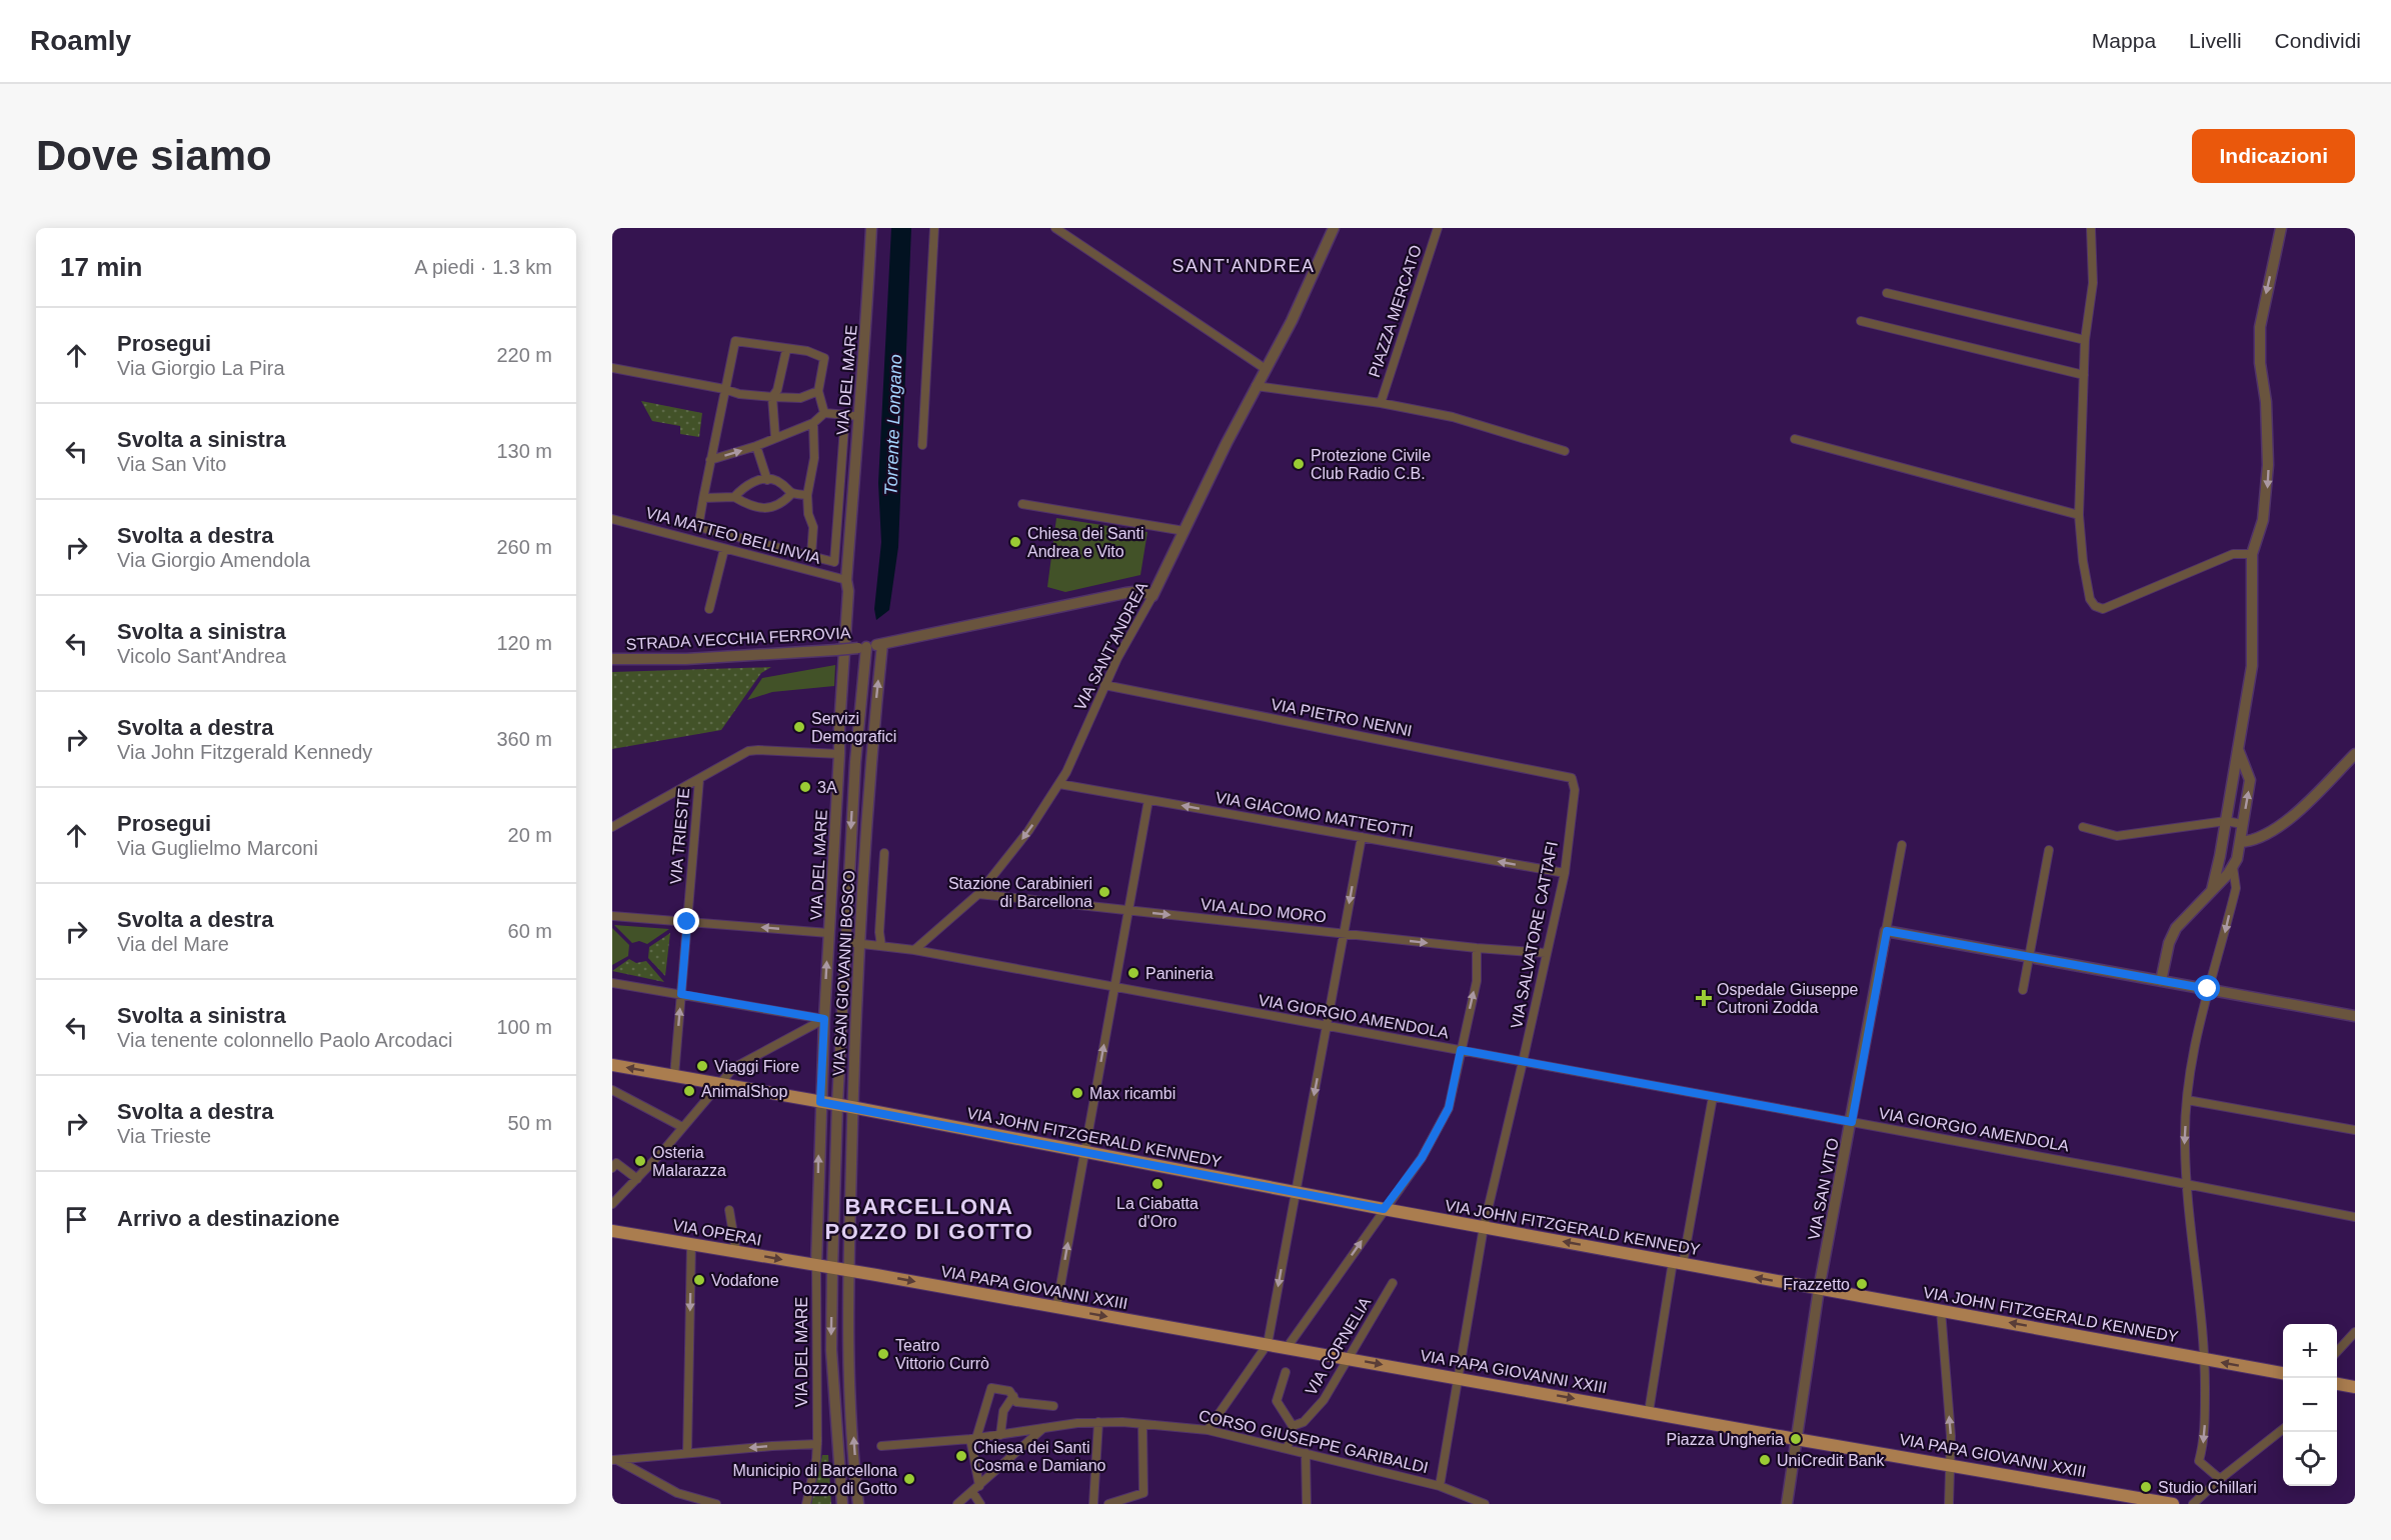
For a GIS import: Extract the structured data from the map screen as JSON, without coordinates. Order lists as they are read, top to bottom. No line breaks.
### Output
{"streets":{"main road":["VIA JOHN FITZGERALD KENNEDY","VIA OPERAI","VIA PAPA GIOVANNI XXIII"],"street":["PIAZZA MERCATO","VIA DEL MARE","VIA MATTEO BELLINVIA","STRADA VECCHIA FERROVIA","VIA SANT'ANDREA","VIA PIETRO NENNI","VIA GIACOMO MATTEOTTI","VIA TRIESTE","VIA ALDO MORO","VIA SALVATORE CATTAFI","VIA SAN GIOVANNI BOSCO","VIA GIORGIO AMENDOLA","VIA SAN VITO","VIA CORNELIA","CORSO GIUSEPPE GARIBALDI"]},"crossings":[["VIA DEL MARE","VIA MATTEO BELLINVIA"],["VIA DEL MARE","VIA JOHN FITZGERALD KENNEDY"],["VIA DEL MARE","VIA OPERAI"],["STRADA VECCHIA FERROVIA","VIA SANT'ANDREA"],["STRADA VECCHIA FERROVIA","VIA SAN GIOVANNI BOSCO"],["VIA SANT'ANDREA","VIA PIETRO NENNI"],["VIA SANT'ANDREA","VIA GIACOMO MATTEOTTI"],["VIA SANT'ANDREA","VIA ALDO MORO"],["VIA SANT'ANDREA","VIA GIORGIO AMENDOLA"],["VIA PIETRO NENNI","VIA SALVATORE CATTAFI"],["VIA GIACOMO MATTEOTTI","VIA SALVATORE CATTAFI"],["VIA TRIESTE","VIA JOHN FITZGERALD KENNEDY"],["VIA ALDO MORO","VIA SALVATORE CATTAFI"],["VIA SALVATORE CATTAFI","VIA GIORGIO AMENDOLA"],["VIA SALVATORE CATTAFI","VIA JOHN FITZGERALD KENNEDY"],["VIA SALVATORE CATTAFI","VIA PAPA GIOVANNI XXIII"],["VIA SALVATORE CATTAFI","CORSO GIUSEPPE GARIBALDI"],["VIA SAN GIOVANNI BOSCO","VIA JOHN FITZGERALD KENNEDY"],["VIA SAN GIOVANNI BOSCO","VIA OPERAI"],["VIA SAN GIOVANNI BOSCO","VIA PAPA GIOVANNI XXIII"],["VIA GIORGIO AMENDOLA","VIA SAN VITO"],["VIA JOHN FITZGERALD KENNEDY","VIA SAN VITO"],["VIA SAN VITO","VIA PAPA GIOVANNI XXIII"],["VIA OPERAI","VIA PAPA GIOVANNI XXIII"],["VIA PAPA GIOVANNI XXIII","VIA CORNELIA"]],"one_way":["VIA GIACOMO MATTEOTTI","VIA ALDO MORO","VIA JOHN FITZGERALD KENNEDY","VIA OPERAI","VIA PAPA GIOVANNI XXIII"],"districts":["SANT'ANDREA","BARCELLONA POZZO DI GOTTO"],"water":["Torrente Longano"],"places":{"other":["Protezione Civile Club Radio C.B.","Chiesa dei Santi Andrea e Vito","Servizi Demografici","3A","Stazione Carabinieri di Barcellona","Panineria","Viaggi Fiore","AnimalShop","Max ricambi","Osteria Malarazza","La Ciabatta d'Oro","Vodafone","Frazzetto","Teatro Vittorio Currò","Piazza Ungheria","Chiesa dei Santi Cosma e Damiano","UniCredit Bank","Municipio di Barcellona Pozzo di Gotto","Studio Chillari"],"health":["Ospedale Giuseppe Cutroni Zodda"]},"page":{"header":"Roamly","nav":["Mappa","Livelli","Condividi"],"buttons":"Indicazioni","title":"Dove siamo","heading":["17 min","A piedi · 1.3 km"],"list":[["Prosegui","Via Giorgio La Pira","220 m"],["Svolta a sinistra","Via San Vito","130 m"],["Svolta a destra","Via Giorgio Amendola","260 m"],["Svolta a sinistra","Vicolo Sant'Andrea","120 m"],["Svolta a destra","Via John Fitzgerald Kennedy","360 m"],["Prosegui","Via Guglielmo Marconi","20 m"],["Svolta a destra","Via del Mare","60 m"],["Svolta a sinistra","Via tenente colonnello Paolo Arcodaci","100 m"],["Svolta a destra","Via Trieste","50 m"],"Arrivo a destinazione"],"map_buttons":["+","−"]}}
